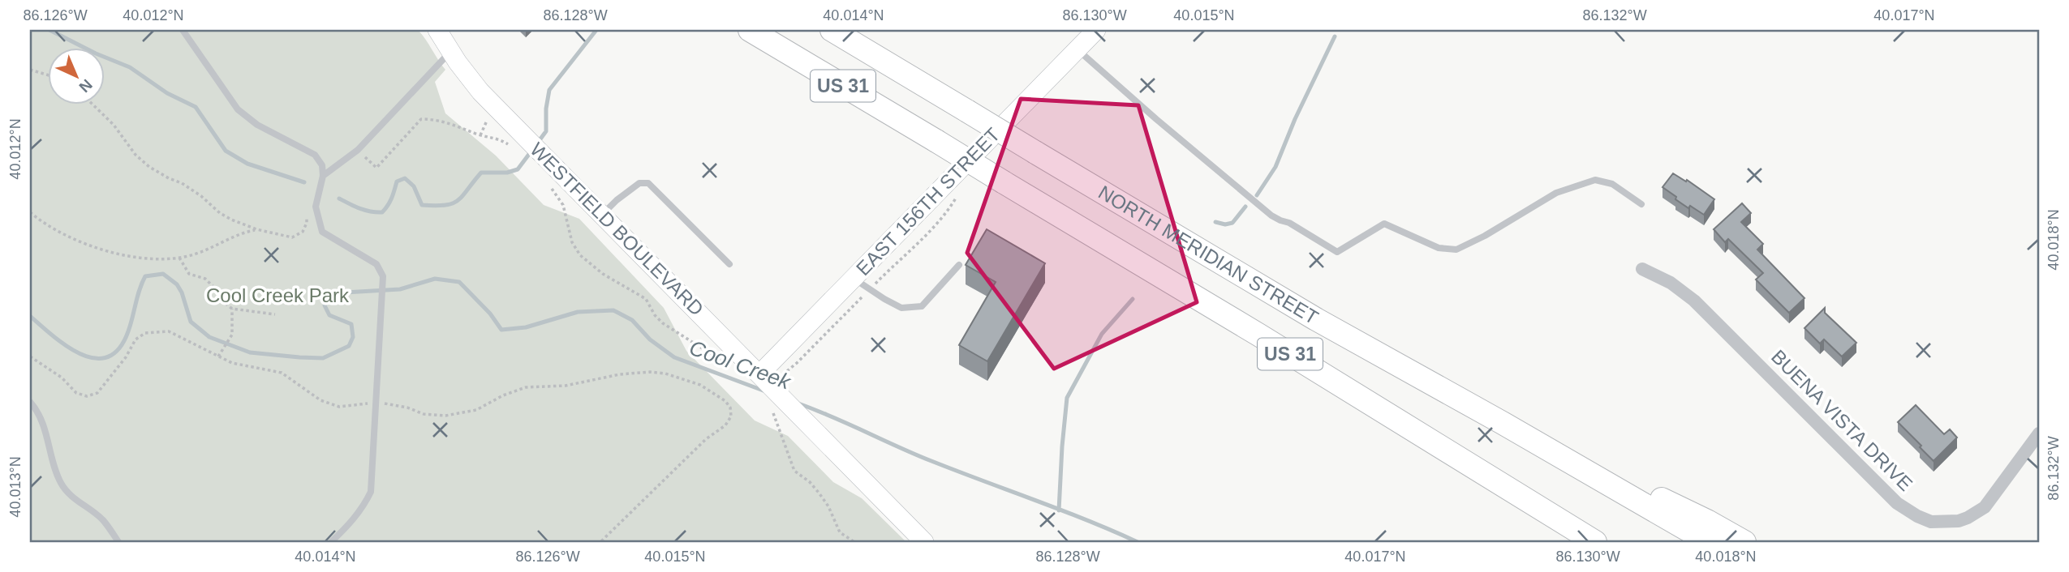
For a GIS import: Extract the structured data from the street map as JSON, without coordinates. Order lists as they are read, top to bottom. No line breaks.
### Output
{"streets":{"highway":["US 31","NORTH MERIDIAN STREET"],"street":["EAST 156TH STREET","WESTFIELD BOULEVARD","BUENA VISTA DRIVE"]},"crossings":[["EAST 156TH STREET","WESTFIELD BOULEVARD"]],"water":["Cool Creek"],"parks":["Cool Creek Park"],"north":"bottom right","coordinates":["86.126°W","40.012°N","86.128°W","40.014°N","86.130°W","40.015°N","86.132°W","40.017°N","40.018°N","40.013°N"]}
